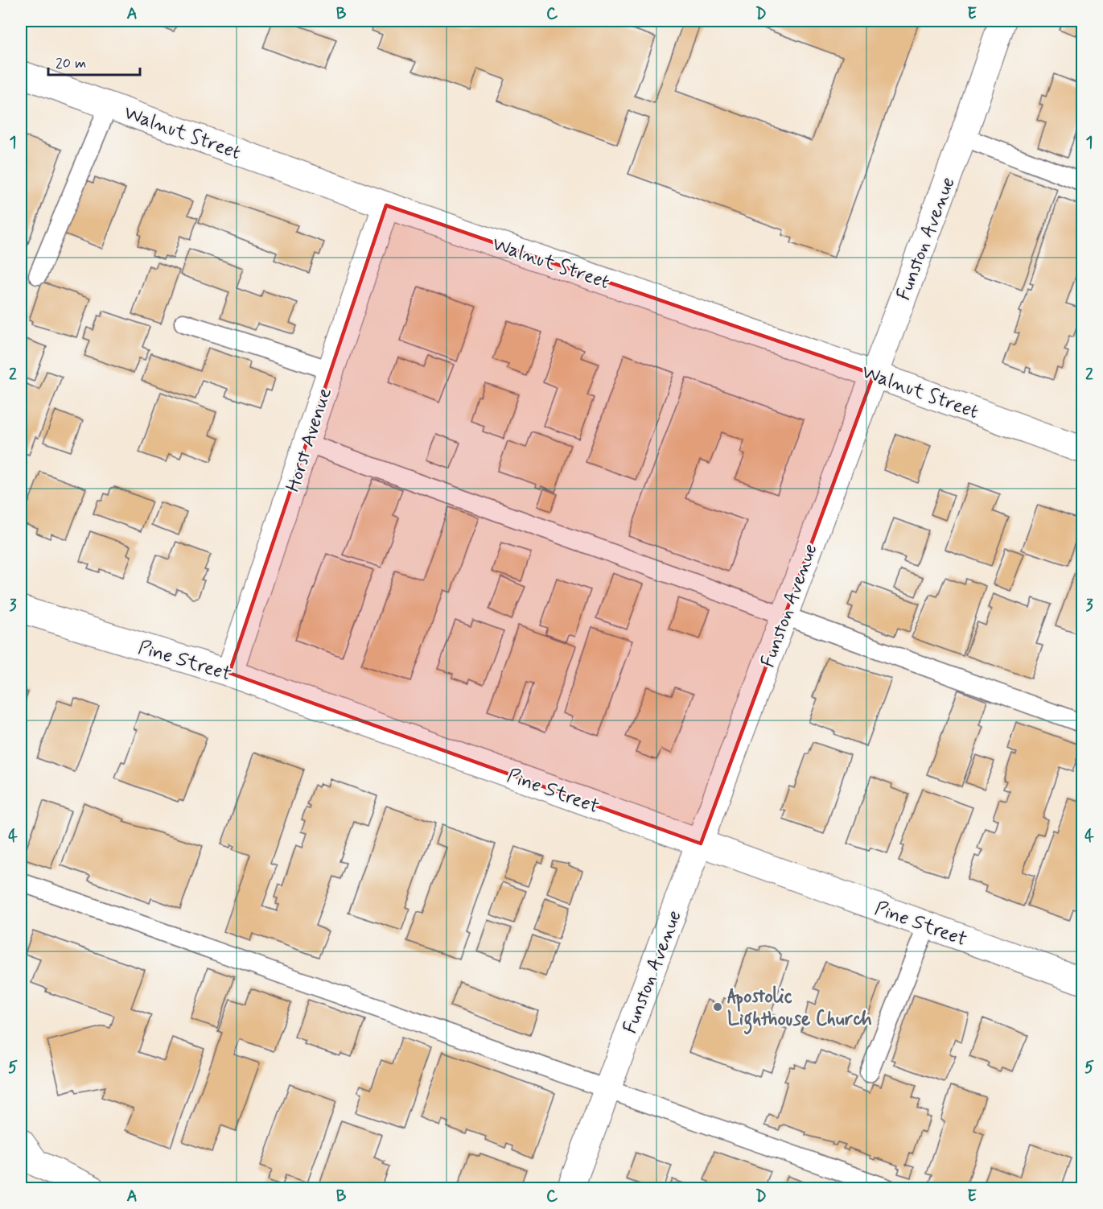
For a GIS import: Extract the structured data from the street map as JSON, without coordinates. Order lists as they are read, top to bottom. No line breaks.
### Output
{"streets":{"street":["Walnut Street","Funston Avenue","Horst Avenue","Pine Street"]},"crossings":[["Walnut Street","Funston Avenue"],["Walnut Street","Horst Avenue"],["Funston Avenue","Pine Street"],["Horst Avenue","Pine Street"]],"places":["Apostolic Lighthouse Church"],"scale_bar":"20 m","grid":{"columns":["A","B","C","D","E"],"rows":["1","2","3","4","5"]}}
